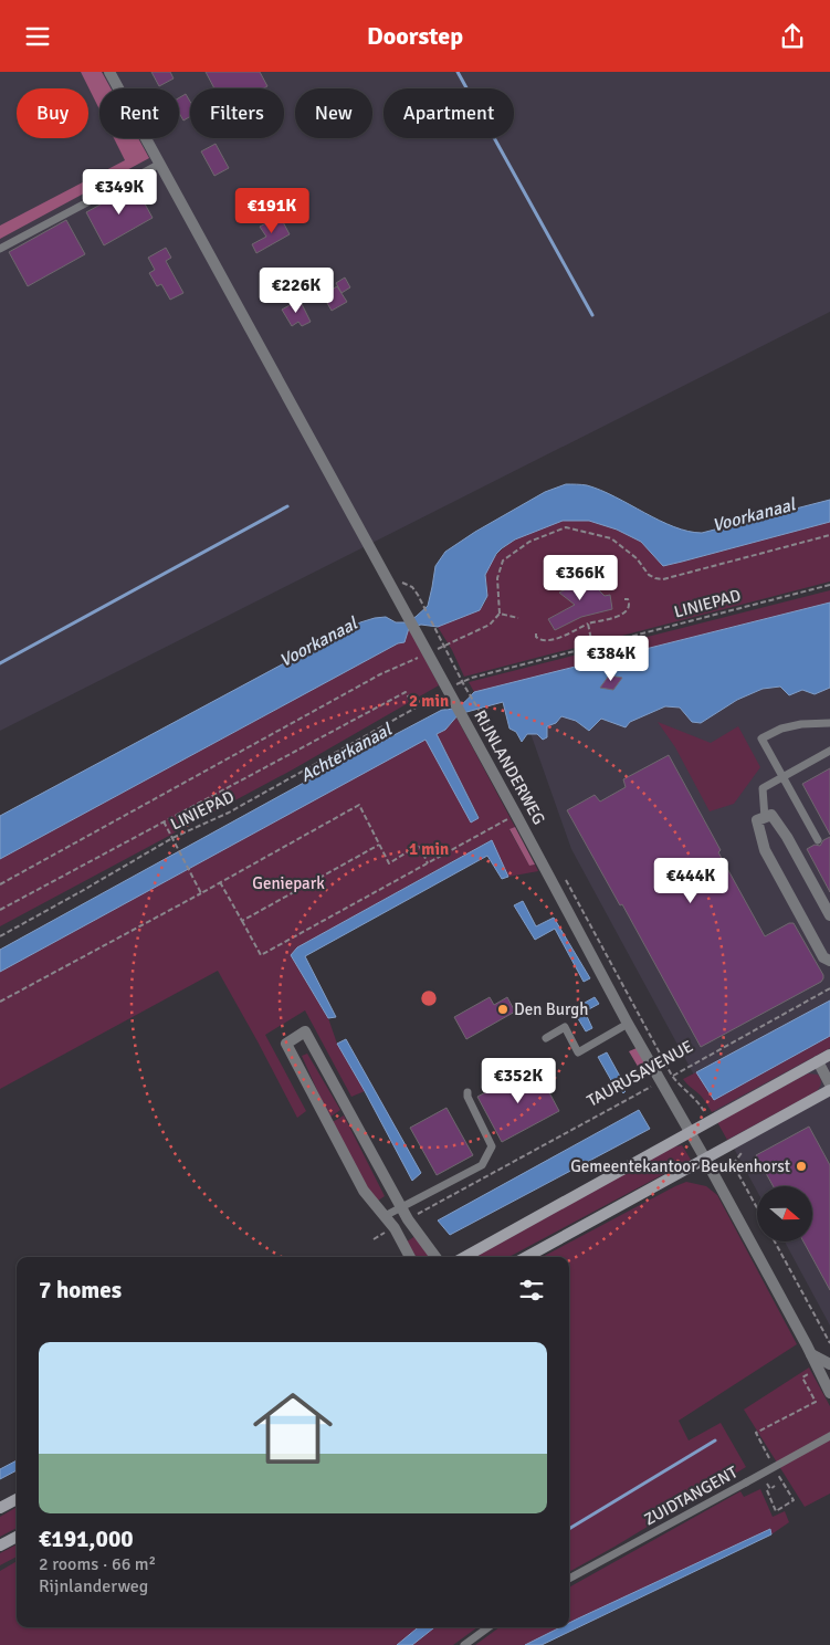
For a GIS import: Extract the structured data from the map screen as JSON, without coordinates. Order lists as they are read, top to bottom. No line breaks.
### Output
{"streets":{"street":["RIJNLANDERWEG"],"lane":["ZUIDTANGENT"],"path":["LINIEPAD","TAURUSAVENUE"]},"crossings":[["LINIEPAD","RIJNLANDERWEG"],["RIJNLANDERWEG","TAURUSAVENUE"]],"water":["Voorkanaal","Achterkanaal"],"parks":["Geniepark"],"places":["Den Burgh","Gemeentekantoor Beukenhorst"],"north":"right","page":{"header":"Doorstep","chip":["Buy","Rent","Filters","New","Apartment"],"price":["€349K","€191K","€226K","€366K","€384K","€444K","€352K"],"heading":"7 homes","list":[{"name":"€191,000","note":"2 rooms · 66 m² · Rijnlanderweg"}]},"rings":["2 min","1 min"]}
